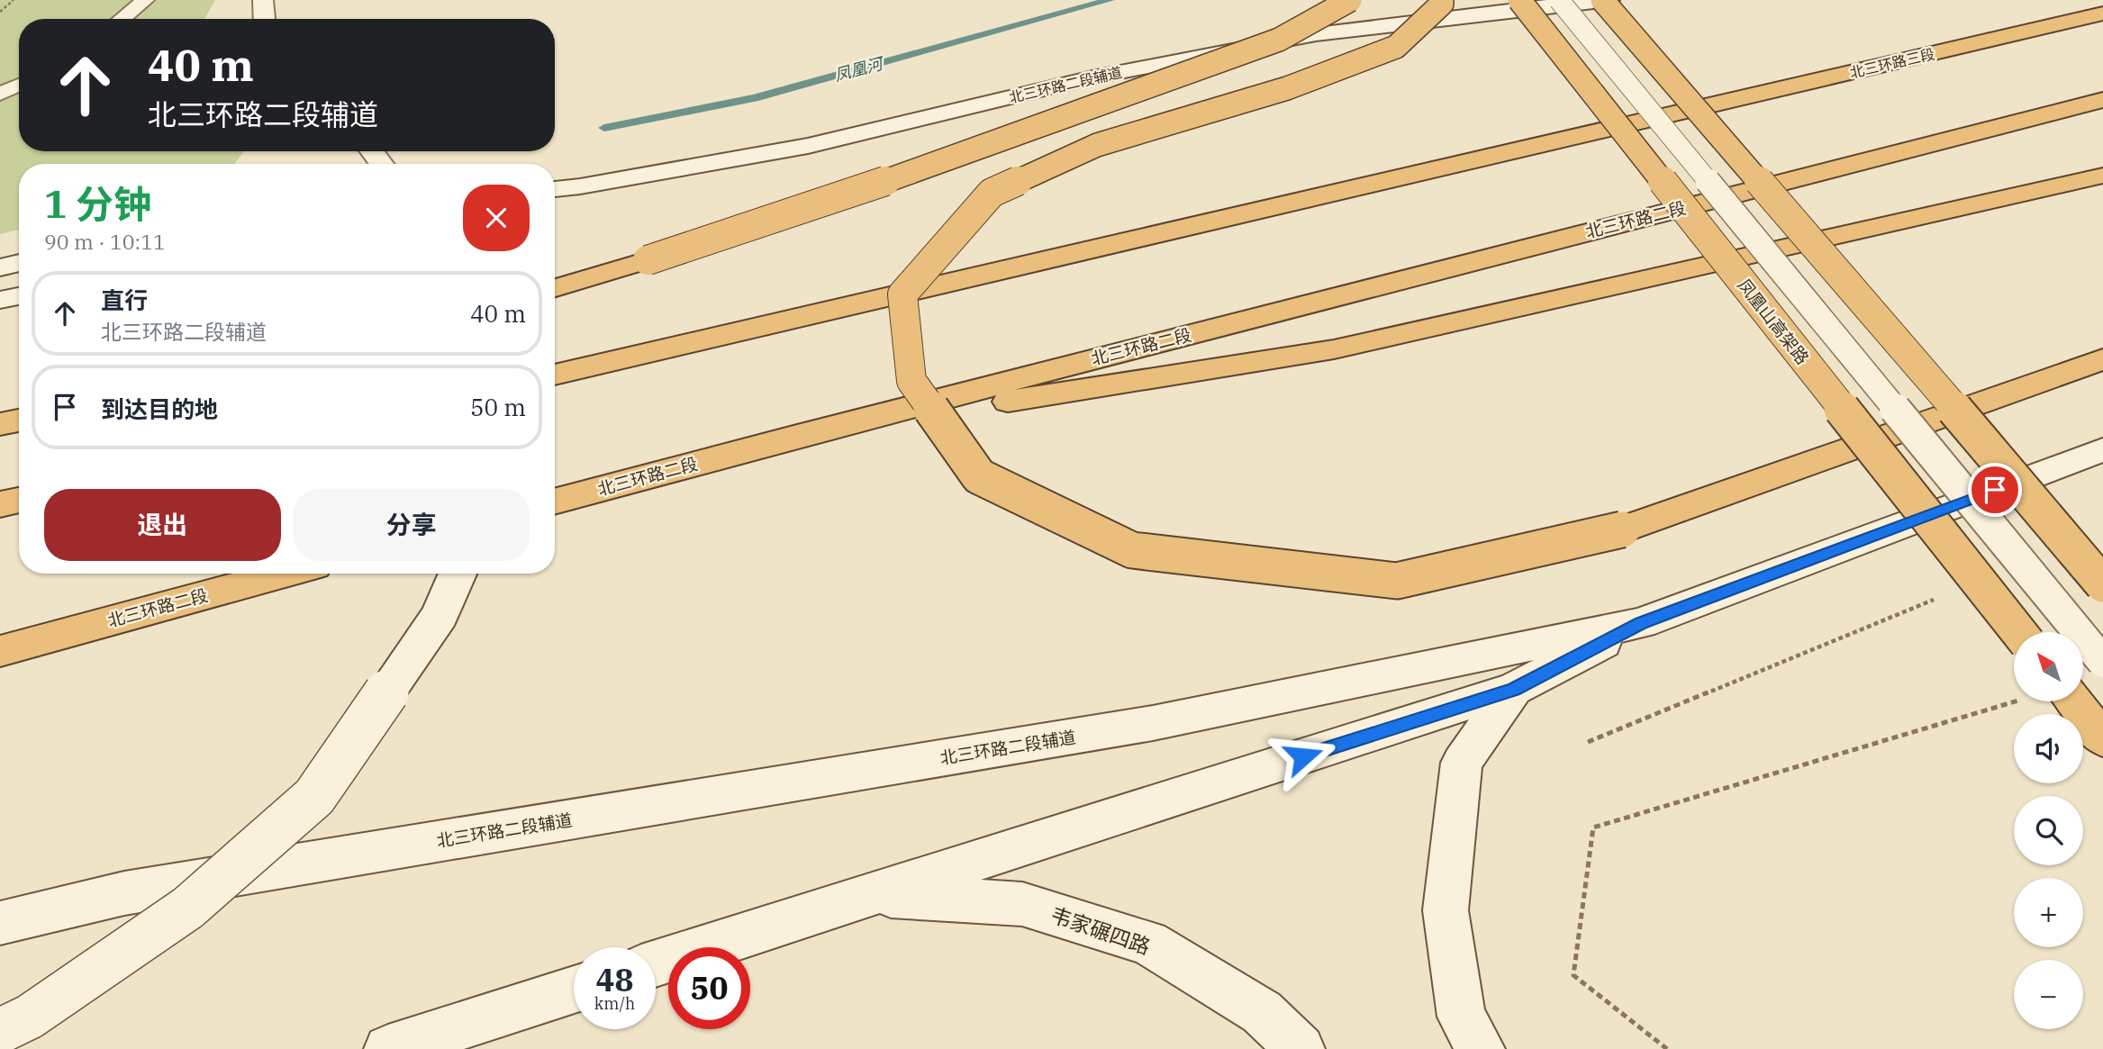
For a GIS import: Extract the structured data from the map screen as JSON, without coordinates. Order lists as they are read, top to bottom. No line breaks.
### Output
{"streets":{"highway":["北三环路三段","北三环路二段","凤凰山高架路"],"main road":["北三环路二段辅道","韦家碾四路"]},"crossings":[["北三环路二段辅道","凤凰山高架路"]],"water":["凤凰河"],"north":"top left","page":{"turn":["40 m","北三环路二段辅道"],"heading":["1 分钟","90 m · 10:11"],"list":[{"name":"直行","note":"北三环路二段辅道","value":"40 m"},{"name":"到达目的地","value":"50 m"}],"buttons":["退出","分享"],"map_buttons":["+","−"],"speed":"48 km/h","limit":"50"}}
